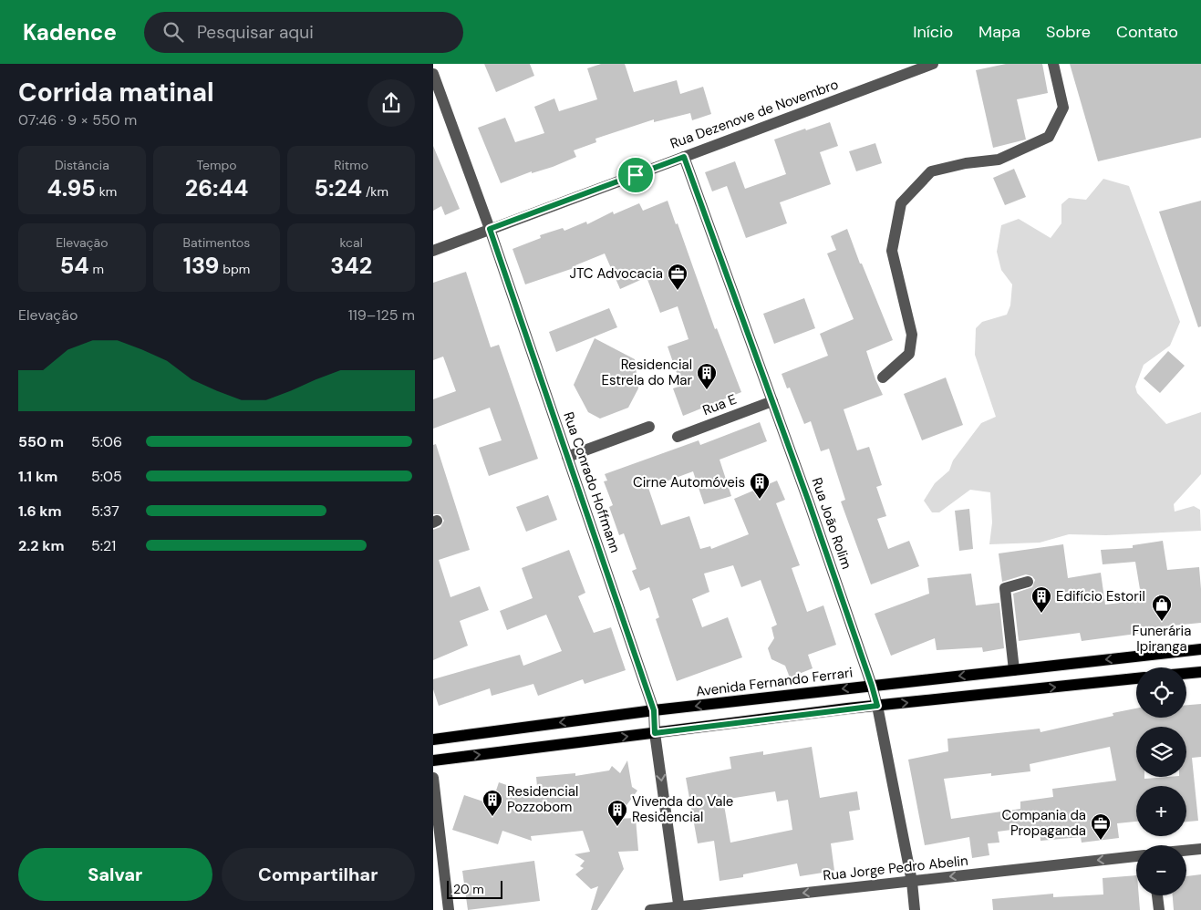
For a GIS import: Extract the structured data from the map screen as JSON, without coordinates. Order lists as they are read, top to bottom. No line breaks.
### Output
{"streets":{"main road":["Avenida Fernando Ferrari"],"street":["Rua Dezenove de Novembro","Rua E","Rua Conrado Hoffmann","Rua João Rolim","Rua Jorge Pedro Abelin"]},"crossings":[["Rua Dezenove de Novembro","Rua Conrado Hoffmann"],["Rua Dezenove de Novembro","Rua João Rolim"],["Rua E","Rua João Rolim"],["Rua Conrado Hoffmann","Avenida Fernando Ferrari"],["Rua Conrado Hoffmann","Rua Jorge Pedro Abelin"],["Rua João Rolim","Avenida Fernando Ferrari"],["Rua João Rolim","Rua Jorge Pedro Abelin"]],"one_way":["Rua Jorge Pedro Abelin"],"places":{"office":["JTC Advocacia","Compania da Propaganda"],"building":["Residencial Estrela do Mar","Cirne Automóveis","Edifício Estoril","Residencial Pozzobom","Vivenda do Vale Residencial"],"shop":["Funerária Ipiranga"]},"scale_bar":"20 m","page":{"header":"Kadence","search":"Pesquisar aqui","nav":["Início","Mapa","Sobre","Contato"],"heading":["Corrida matinal","07:46 · 9 × 550 m"],"stats":[["Distância","4.95 km"],["Tempo","26:44"],["Ritmo","5:24 /km"],["Elevação","54 m"],["Batimentos","139 bpm"],["kcal","342"]],"chart":["Elevação","119–125 m"],"list":[{"name":"550 m","note":"5:06"},{"name":"1.1 km","note":"5:05"},{"name":"1.6 km","note":"5:37"},{"name":"2.2 km","note":"5:21"}],"map_buttons":["+","−"],"buttons":["Salvar","Compartilhar"],"scale":"20 m"}}
